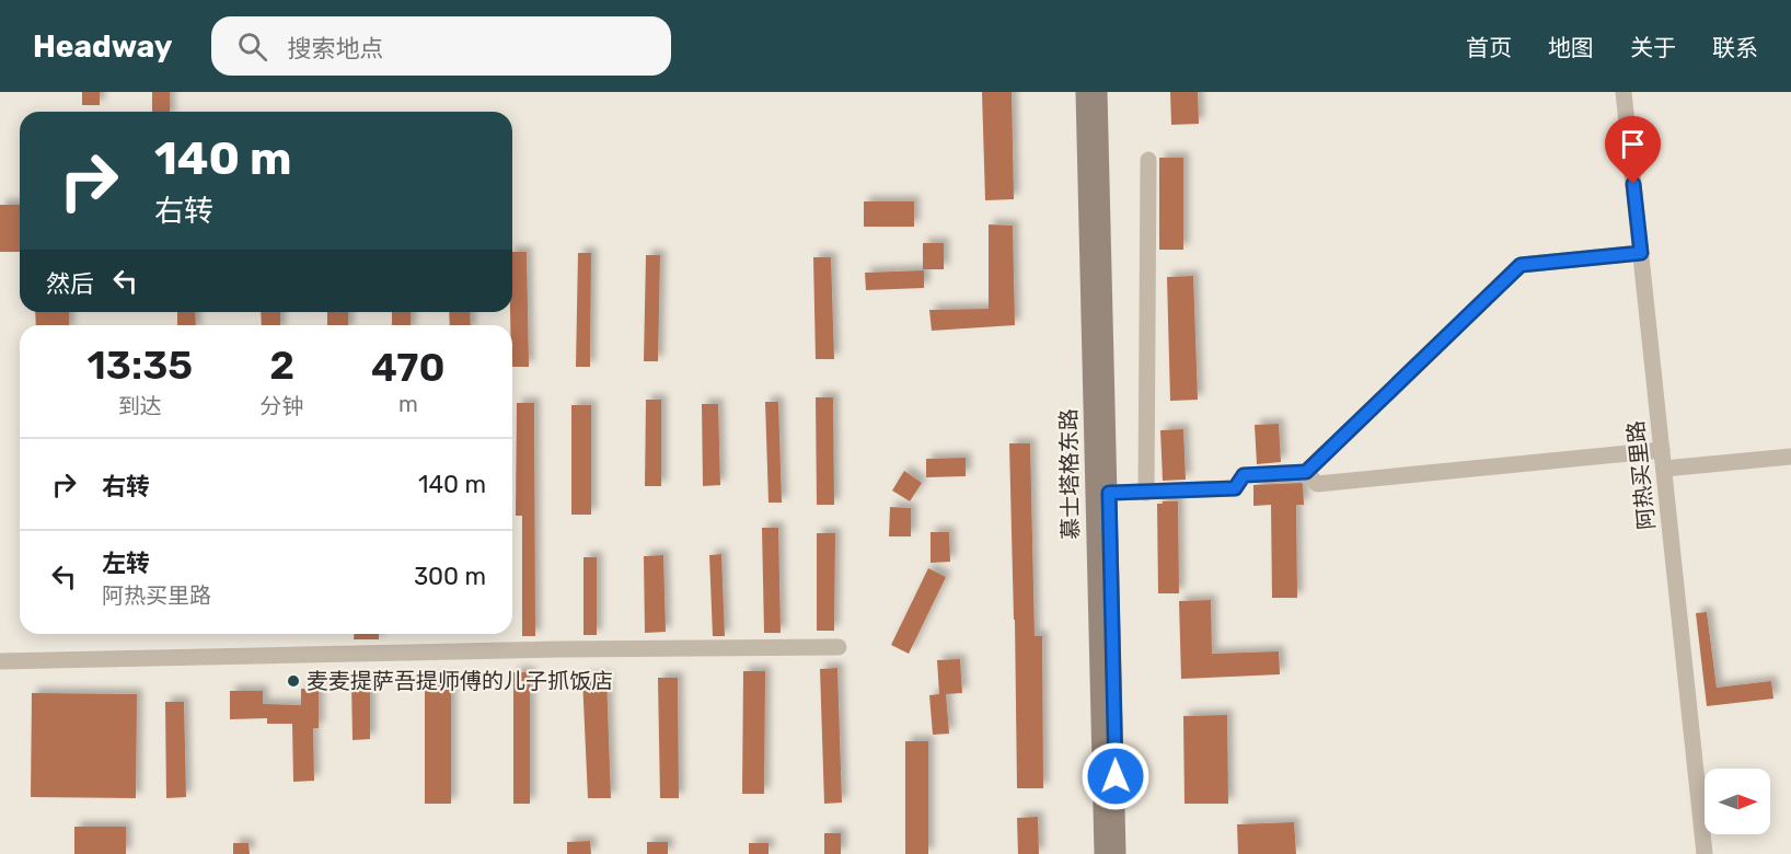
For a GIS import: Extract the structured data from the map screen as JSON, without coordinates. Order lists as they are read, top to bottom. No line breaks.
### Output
{"streets":{"main road":["慕士塔格东路"],"street":["阿热买里路"]},"places":["麦麦提萨吾提师傅的儿子抓饭店"],"north":"right","page":{"header":"Headway","search":"搜索地点","nav":["首页","地图","关于","联系"],"turn":["140 m","右转"],"then":"然后","eta":["13:35","到达","2","分钟","470","m"],"list":[{"name":"右转","value":"140 m"},{"name":"左转","note":"阿热买里路","value":"300 m"}]}}
